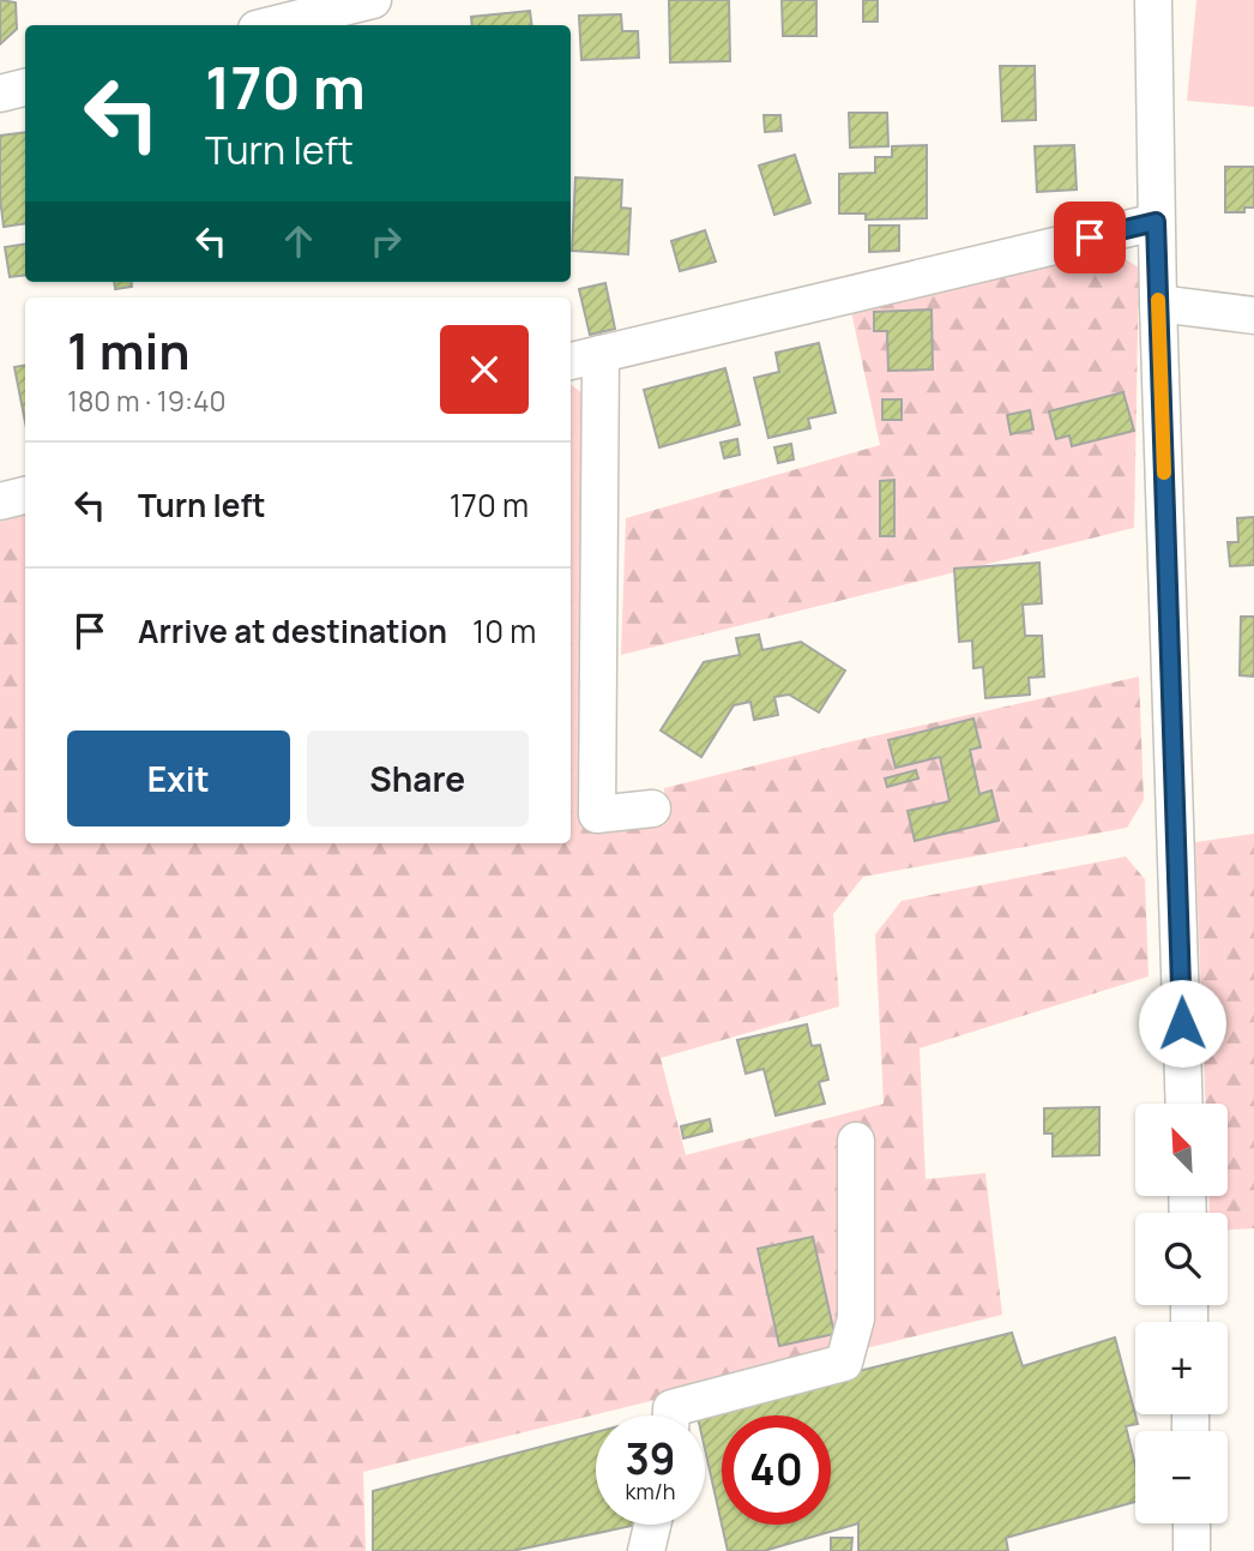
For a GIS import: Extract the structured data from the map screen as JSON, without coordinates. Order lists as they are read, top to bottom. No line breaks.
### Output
{"north":"top left","page":{"turn":["170 m","Turn left"],"heading":["1 min","180 m · 19:40"],"list":[{"name":"Turn left","value":"170 m"},{"name":"Arrive at destination","value":"10 m"}],"buttons":["Exit","Share"],"map_buttons":["+","−"],"speed":"39 km/h","limit":"40"}}
